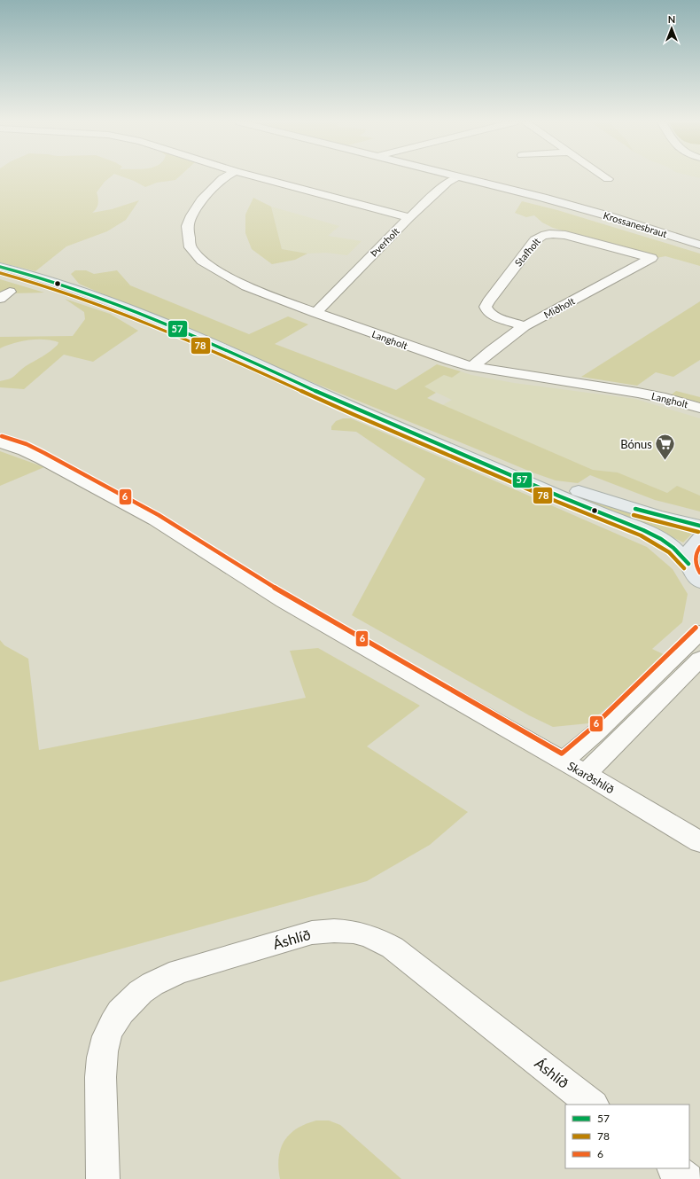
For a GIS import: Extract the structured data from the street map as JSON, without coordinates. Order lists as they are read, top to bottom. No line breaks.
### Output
{"streets":{"street":["Krossanesbraut","Þverholt","Stafholt","Miðholt","Langholt","Skarðshlíð","Áshlíð"]},"crossings":[["Krossanesbraut","Þverholt"],["Þverholt","Langholt"],["Stafholt","Miðholt"],["Miðholt","Langholt"]],"places":{"supermarket":["Bónus"]},"lines":["transit line 57","transit line 78","transit line 6"],"legend":["57","78","6"],"north":"top"}
